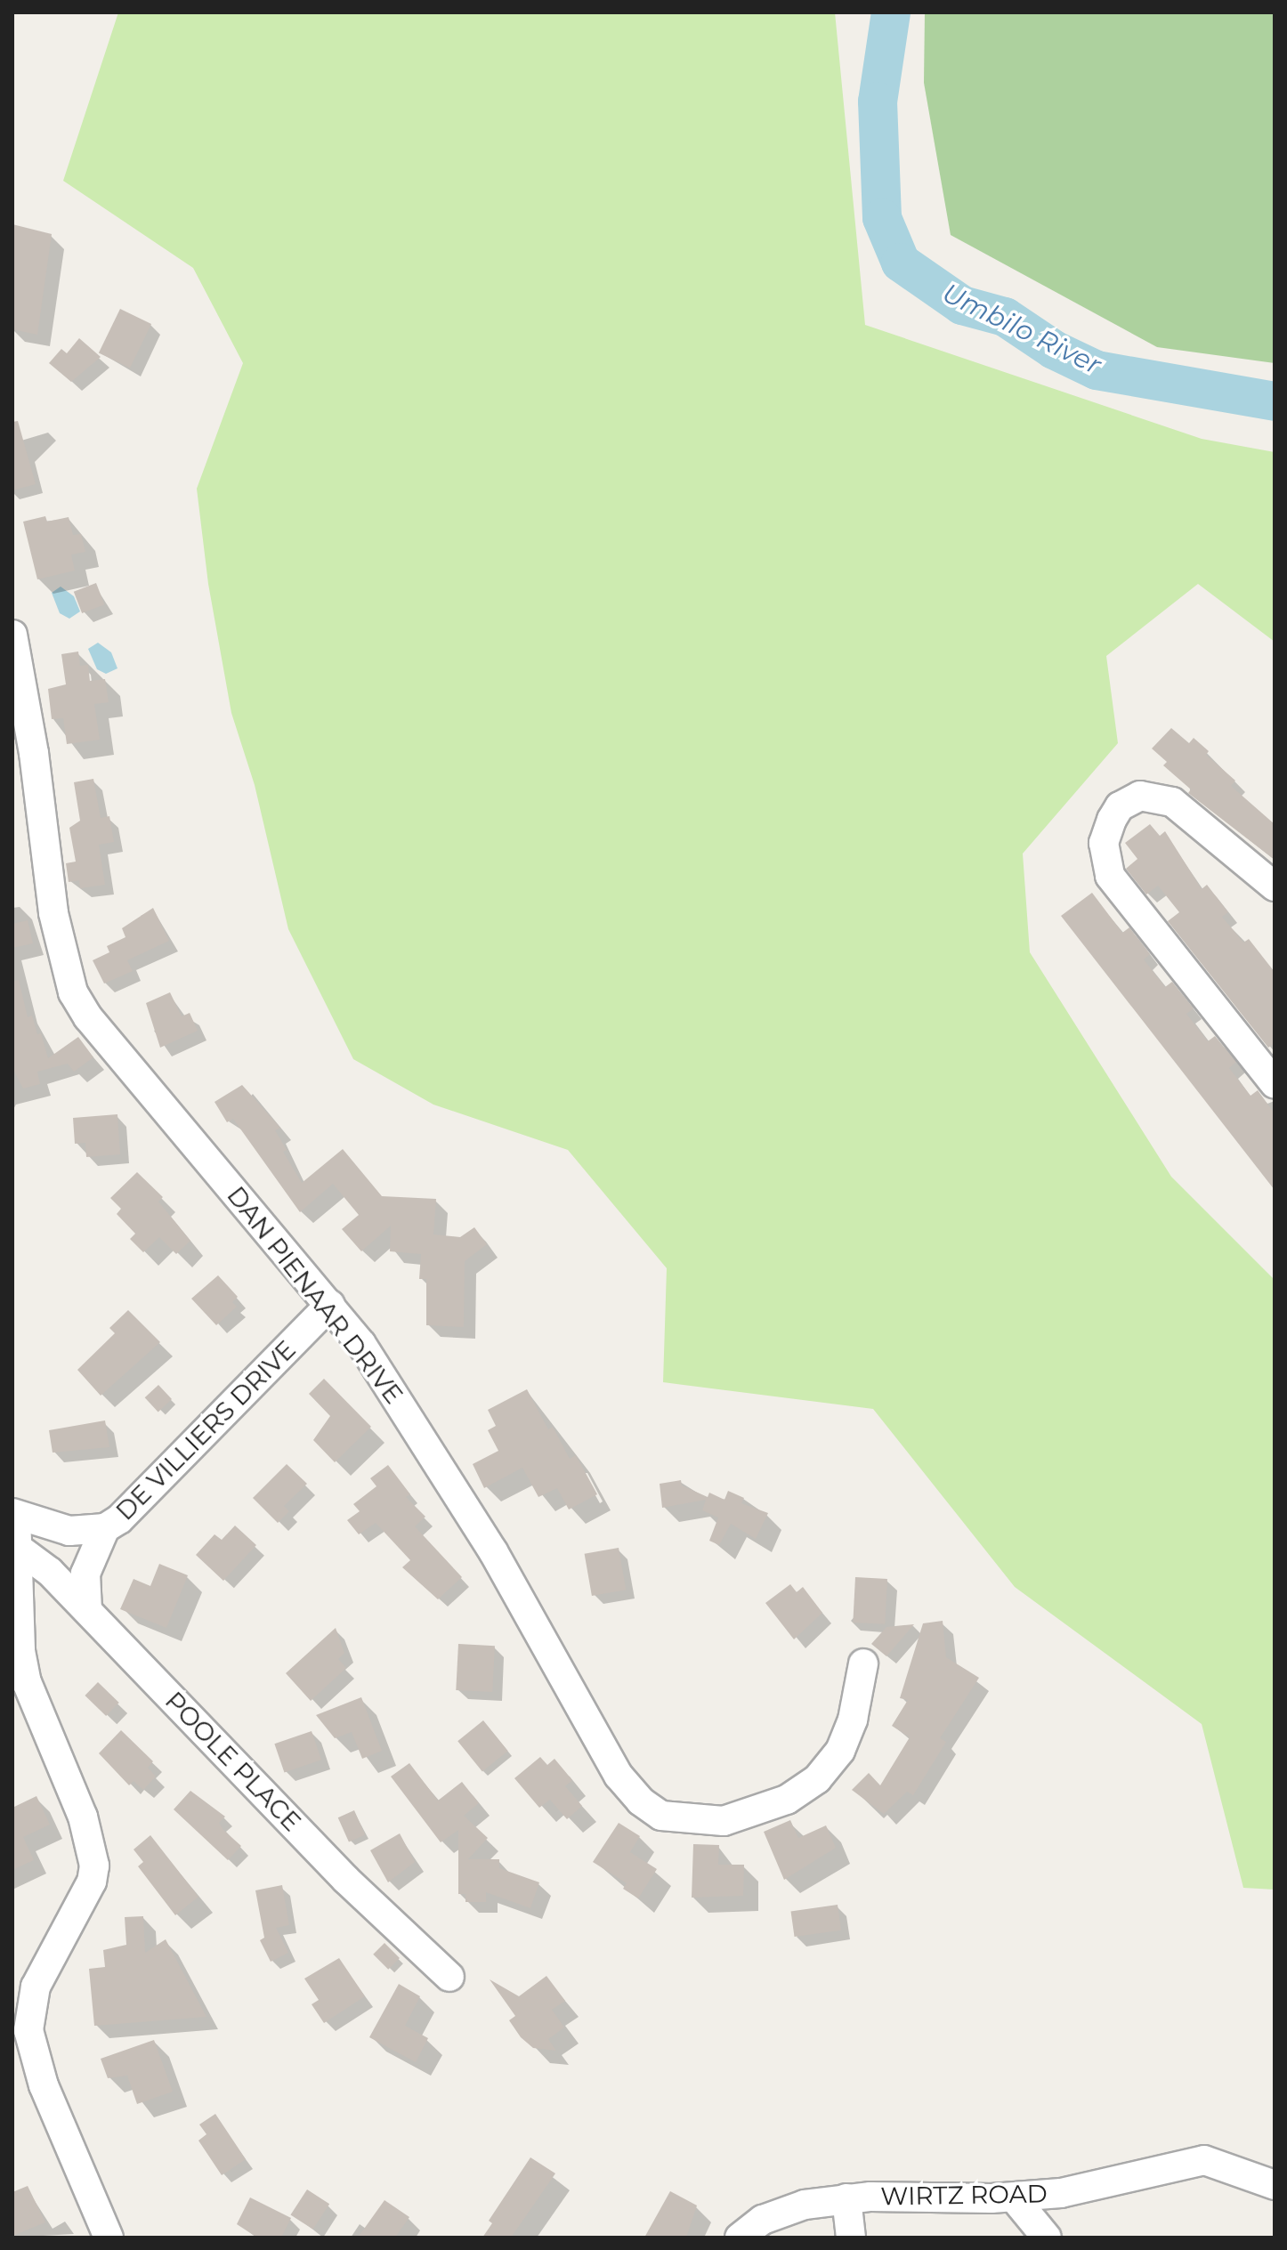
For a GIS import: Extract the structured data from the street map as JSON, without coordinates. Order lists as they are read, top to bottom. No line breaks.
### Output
{"streets":{"street":["DAN PIENAAR DRIVE","DE VILLIERS DRIVE","POOLE PLACE","WIRTZ ROAD"]},"crossings":[["DAN PIENAAR DRIVE","DE VILLIERS DRIVE"]],"water":["Umbilo River"]}
